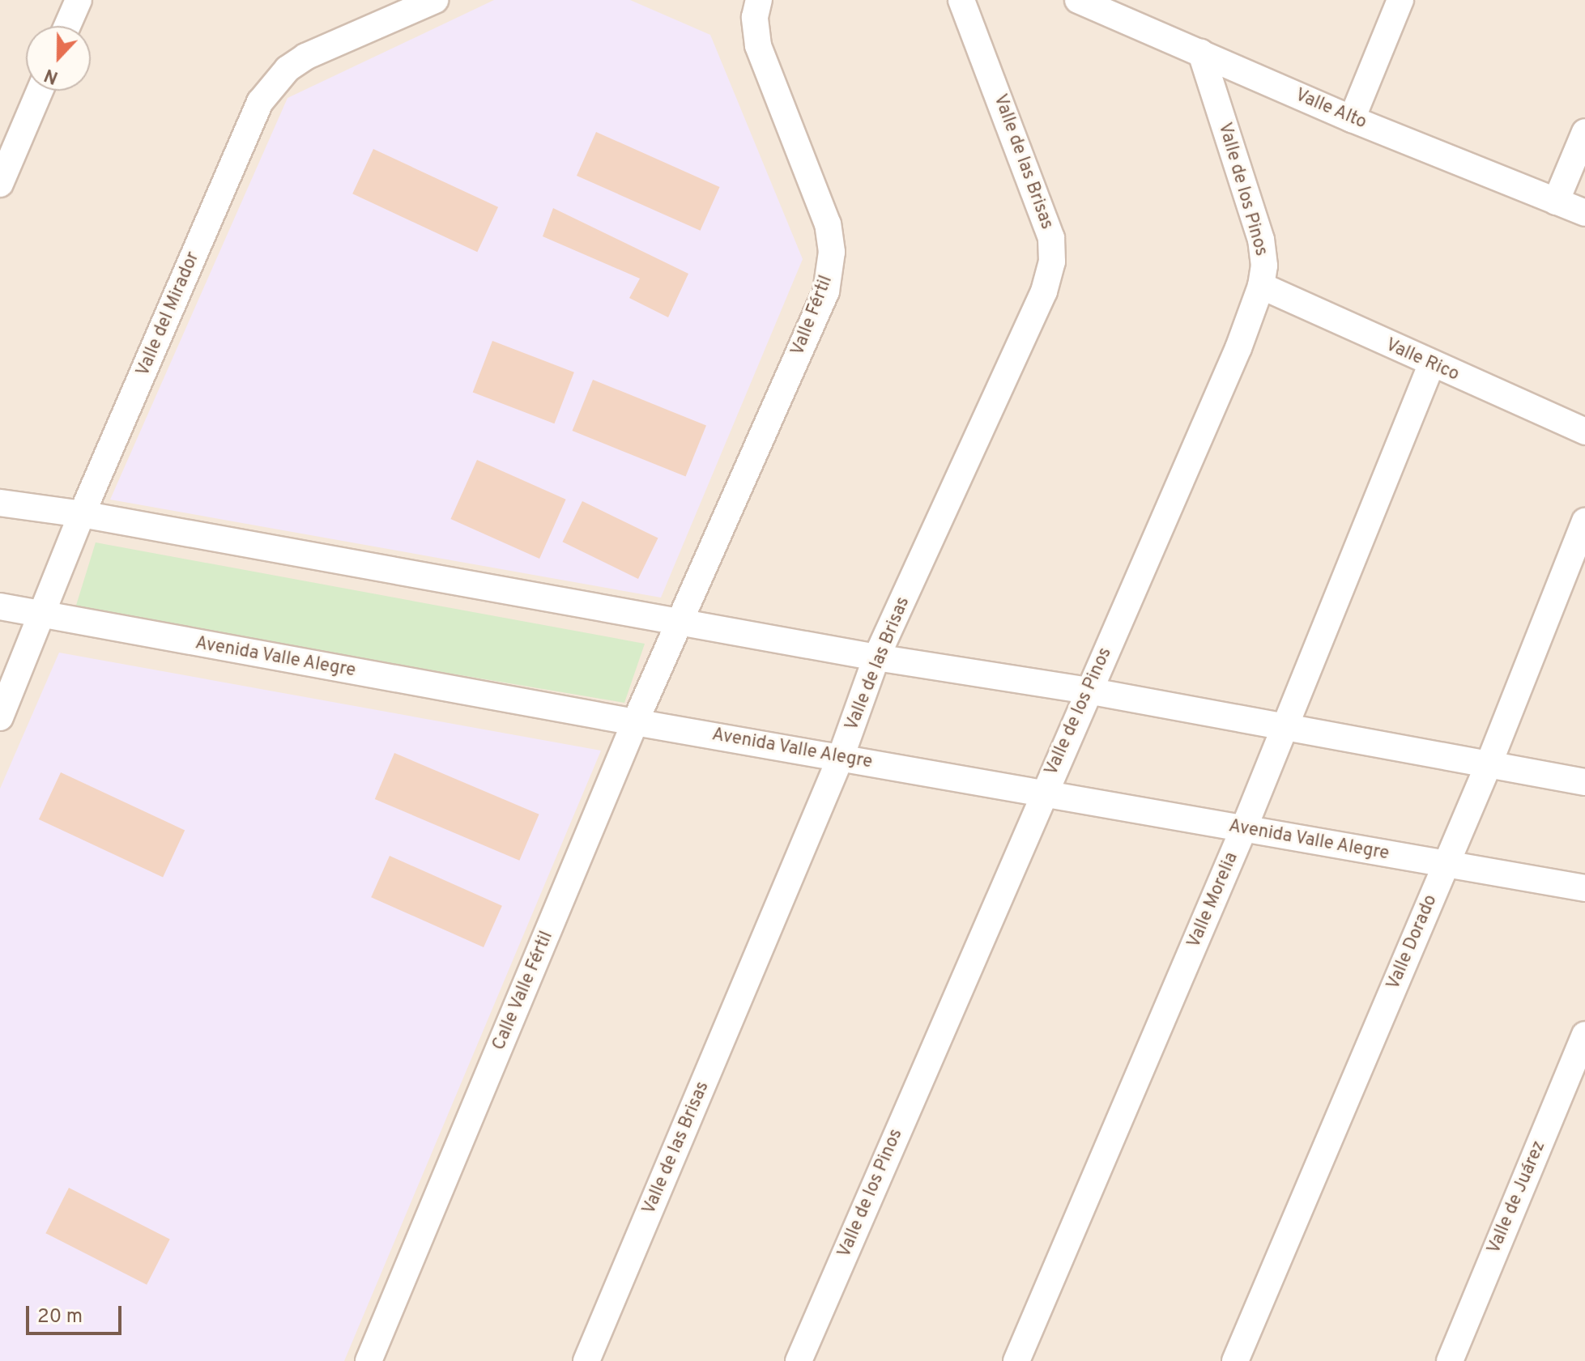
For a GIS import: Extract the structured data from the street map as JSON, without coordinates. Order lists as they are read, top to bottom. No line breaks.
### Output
{"streets":{"street":["Valle Alto","Valle de las Brisas","Valle de los Pinos","Valle del Mirador","Valle Fértil","Valle Rico","Avenida Valle Alegre","Valle Morelia","Valle Dorado","Calle Valle Fértil","Valle de Juárez"]},"crossings":[["Valle Alto","Valle de los Pinos"],["Valle de las Brisas","Avenida Valle Alegre"],["Valle de los Pinos","Valle Rico"],["Valle de los Pinos","Avenida Valle Alegre"],["Valle del Mirador","Avenida Valle Alegre"],["Valle Fértil","Calle Valle Fértil"],["Valle Rico","Valle Morelia"],["Avenida Valle Alegre","Valle Morelia"],["Avenida Valle Alegre","Valle Dorado"],["Avenida Valle Alegre","Calle Valle Fértil"]],"scale_bar":"20 m","north":"bottom"}
